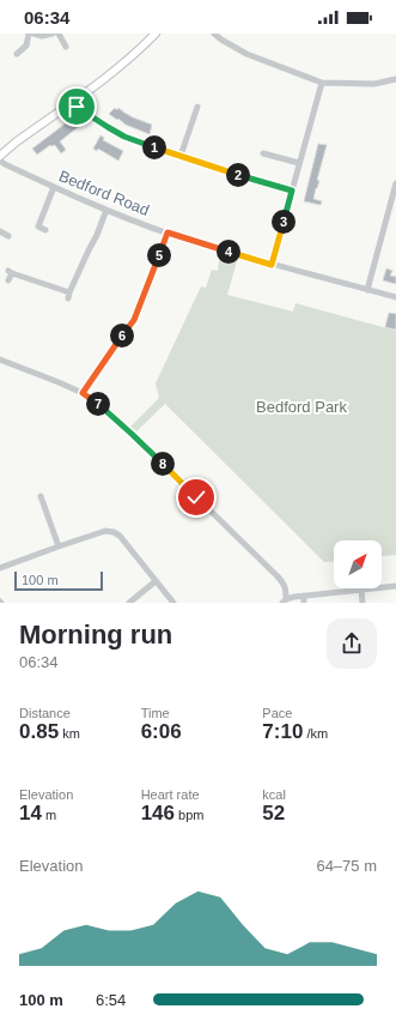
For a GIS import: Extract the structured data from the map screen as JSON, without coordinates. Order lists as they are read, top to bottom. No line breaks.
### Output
{"streets":{"street":["Bedford Road"]},"parks":["Bedford Park"],"scale_bar":"100 m","north":"top right","page":{"status":"06:34","pins":["1","2","3","4","5","6","7","8"],"scale":"100 m","heading":["Morning run","06:34"],"stats":[["Distance","0.85 km"],["Time","6:06"],["Pace","7:10 /km"],["Elevation","14 m"],["Heart rate","146 bpm"],["kcal","52"]],"chart":["Elevation","64–75 m"],"list":[{"name":"100 m","note":"6:54"}]}}
